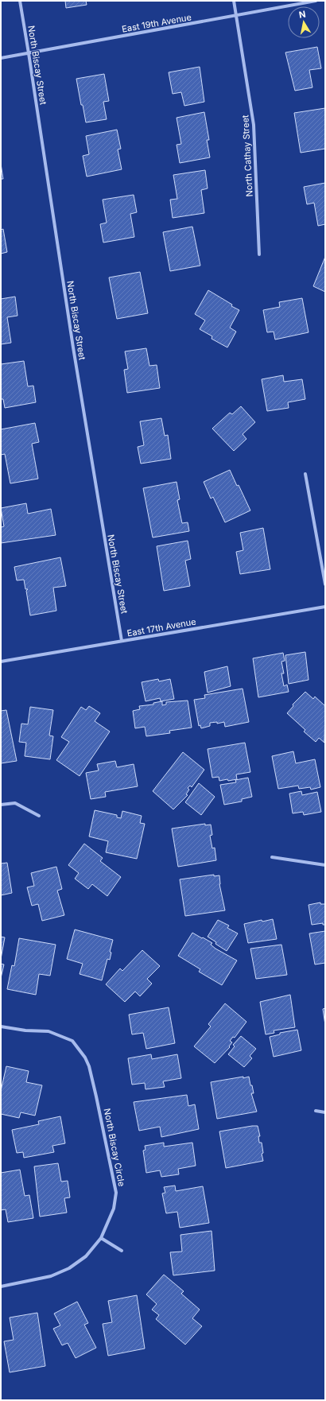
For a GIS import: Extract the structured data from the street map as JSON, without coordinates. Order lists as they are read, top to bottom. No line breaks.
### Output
{"streets":{"street":["East 19th Avenue","North Biscay Street","North Cathay Street","East 17th Avenue","North Biscay Circle"]},"crossings":[["East 19th Avenue","North Biscay Street"],["East 19th Avenue","North Cathay Street"],["North Biscay Street","East 17th Avenue"]],"north":"top"}
